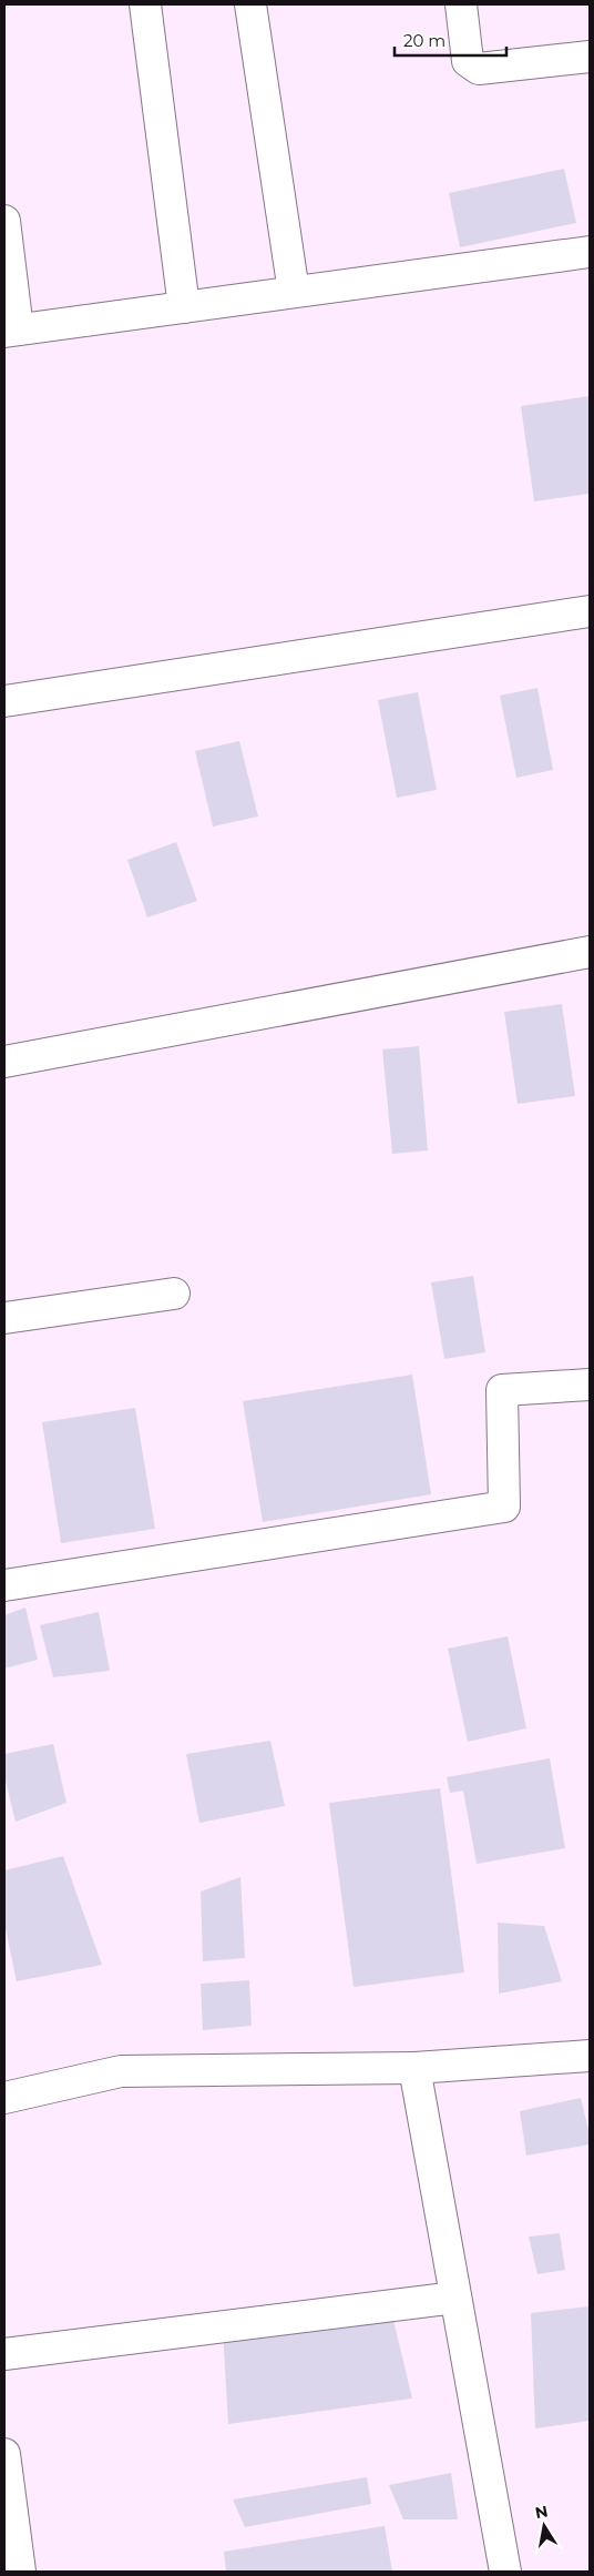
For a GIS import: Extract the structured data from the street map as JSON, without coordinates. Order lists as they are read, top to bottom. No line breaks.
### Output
{"scale_bar":"20 m","north":"top"}
